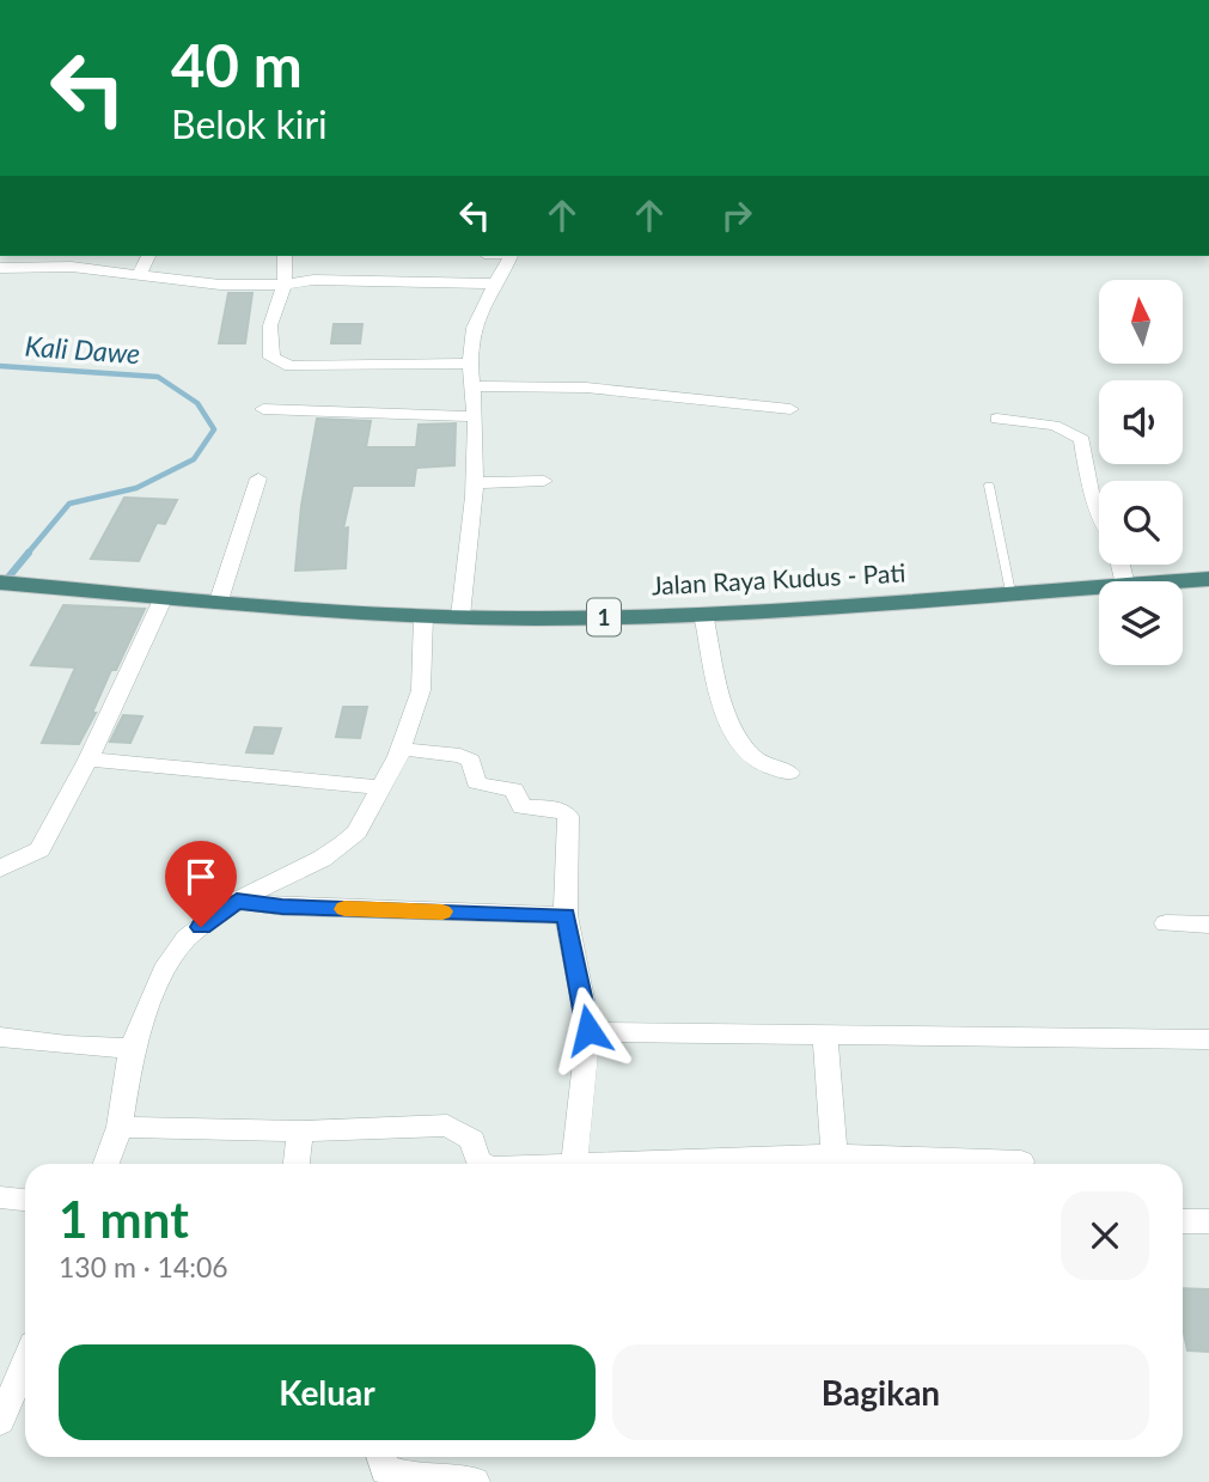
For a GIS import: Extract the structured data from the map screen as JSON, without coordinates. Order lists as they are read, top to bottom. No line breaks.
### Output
{"streets":{"highway":["Jalan Raya Kudus - Pati","1"]},"water":["Kali Dawe"],"north":"top","page":{"turn":["40 m","Belok kiri"],"heading":["1 mnt","130 m · 14:06"],"buttons":["Keluar","Bagikan"]}}
